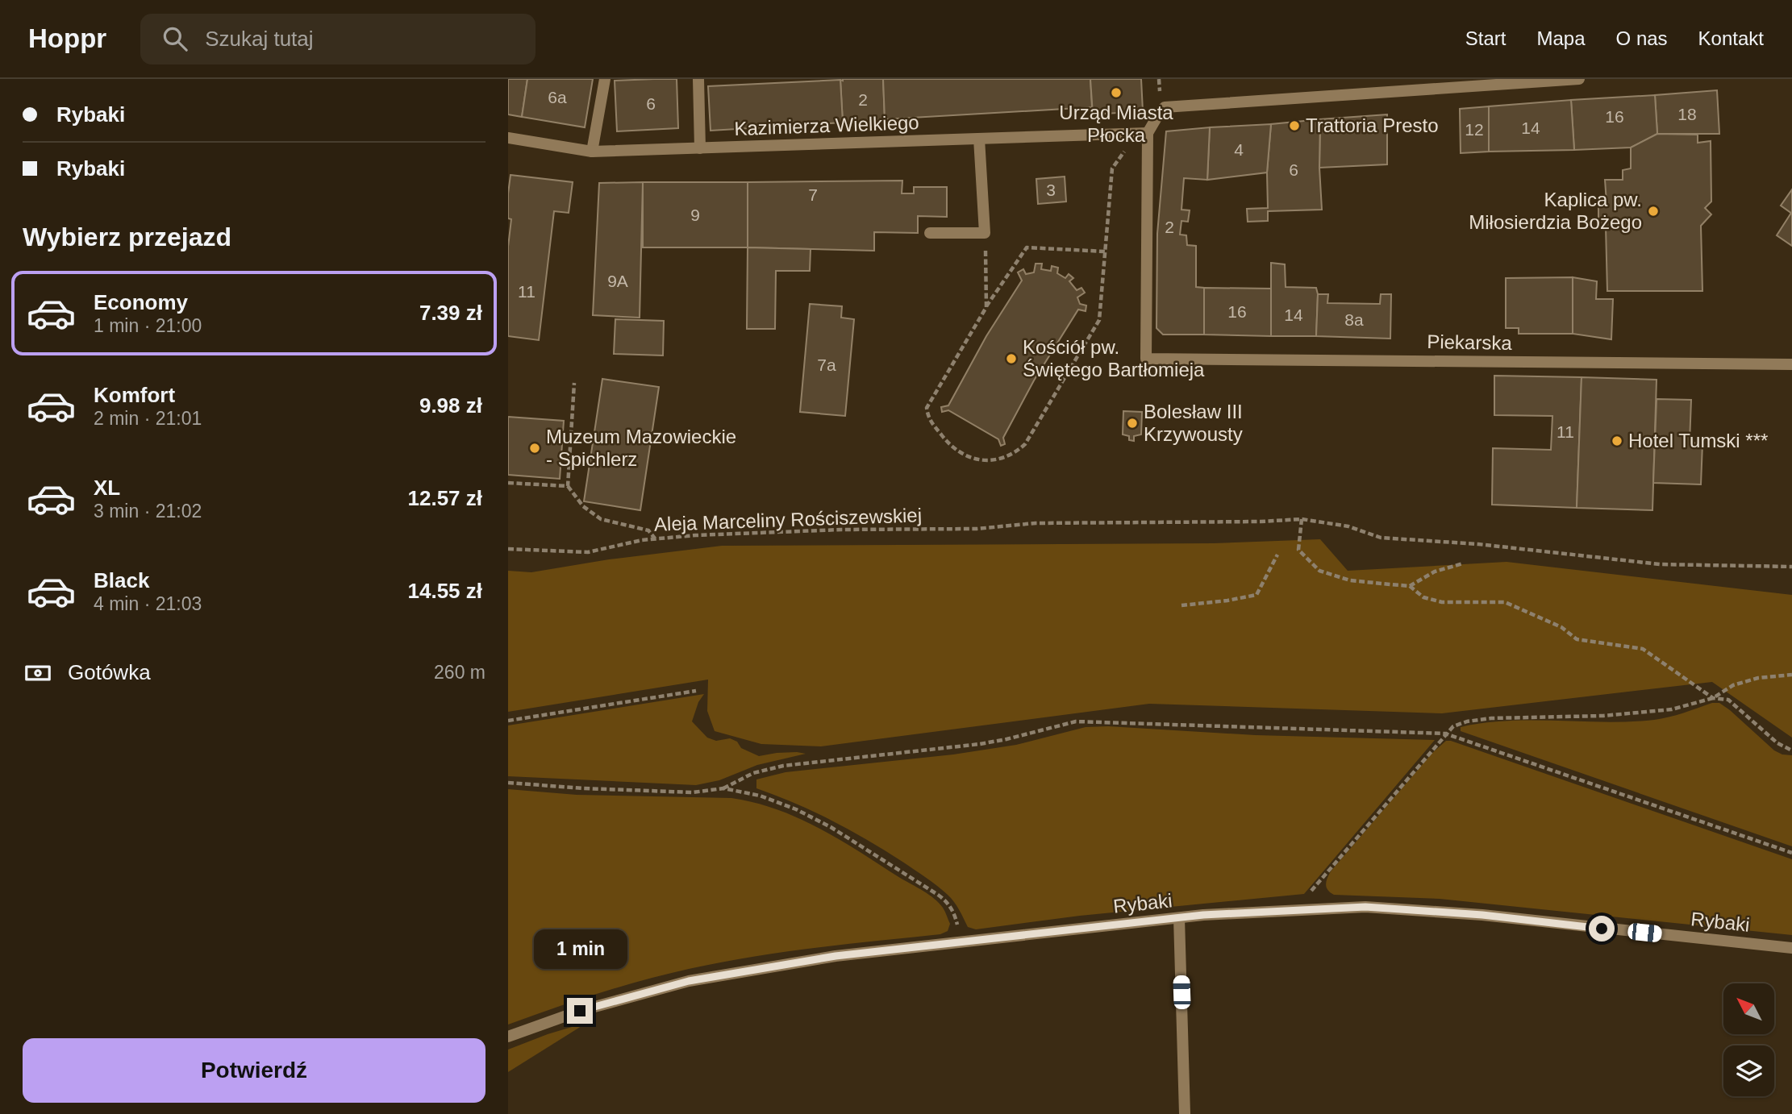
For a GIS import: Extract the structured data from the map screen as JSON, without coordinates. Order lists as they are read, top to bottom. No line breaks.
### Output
{"streets":{"street":["Kazimierza Wielkiego","Piekarska","Rybaki"],"path":["Aleja Marceliny Rościszewskiej"]},"crossings":[["Kazimierza Wielkiego","Piekarska"]],"places":["Urząd Miasta Płocka","Trattoria Presto","Kaplica pw. Miłosierdzia Bożego","Kościół pw. Świętego Bartłomieja","Bolesław III Krzywousty","Hotel Tumski ***","Muzeum Mazowieckie - Spichlerz"],"house_numbers":["6a","2","6","18","16","14","12","4","6","3","7","9","2","9A","11","16","14","8a","7a","11"],"north":"top left","page":{"header":"Hoppr","search":"Szukaj tutaj","nav":["Start","Mapa","O nas","Kontakt"],"banner":["Rybaki","Rybaki"],"heading":"Wybierz przejazd","list":[{"name":"Economy","note":"1 min · 21:00","value":"7.39 zł"},{"name":"Komfort","note":"2 min · 21:01","value":"9.98 zł"},{"name":"XL","note":"3 min · 21:02","value":"12.57 zł"},{"name":"Black","note":"4 min · 21:03","value":"14.55 zł"}],"pay":["Gotówka","260 m"],"bubble":"1 min","buttons":"Potwierdź"}}
